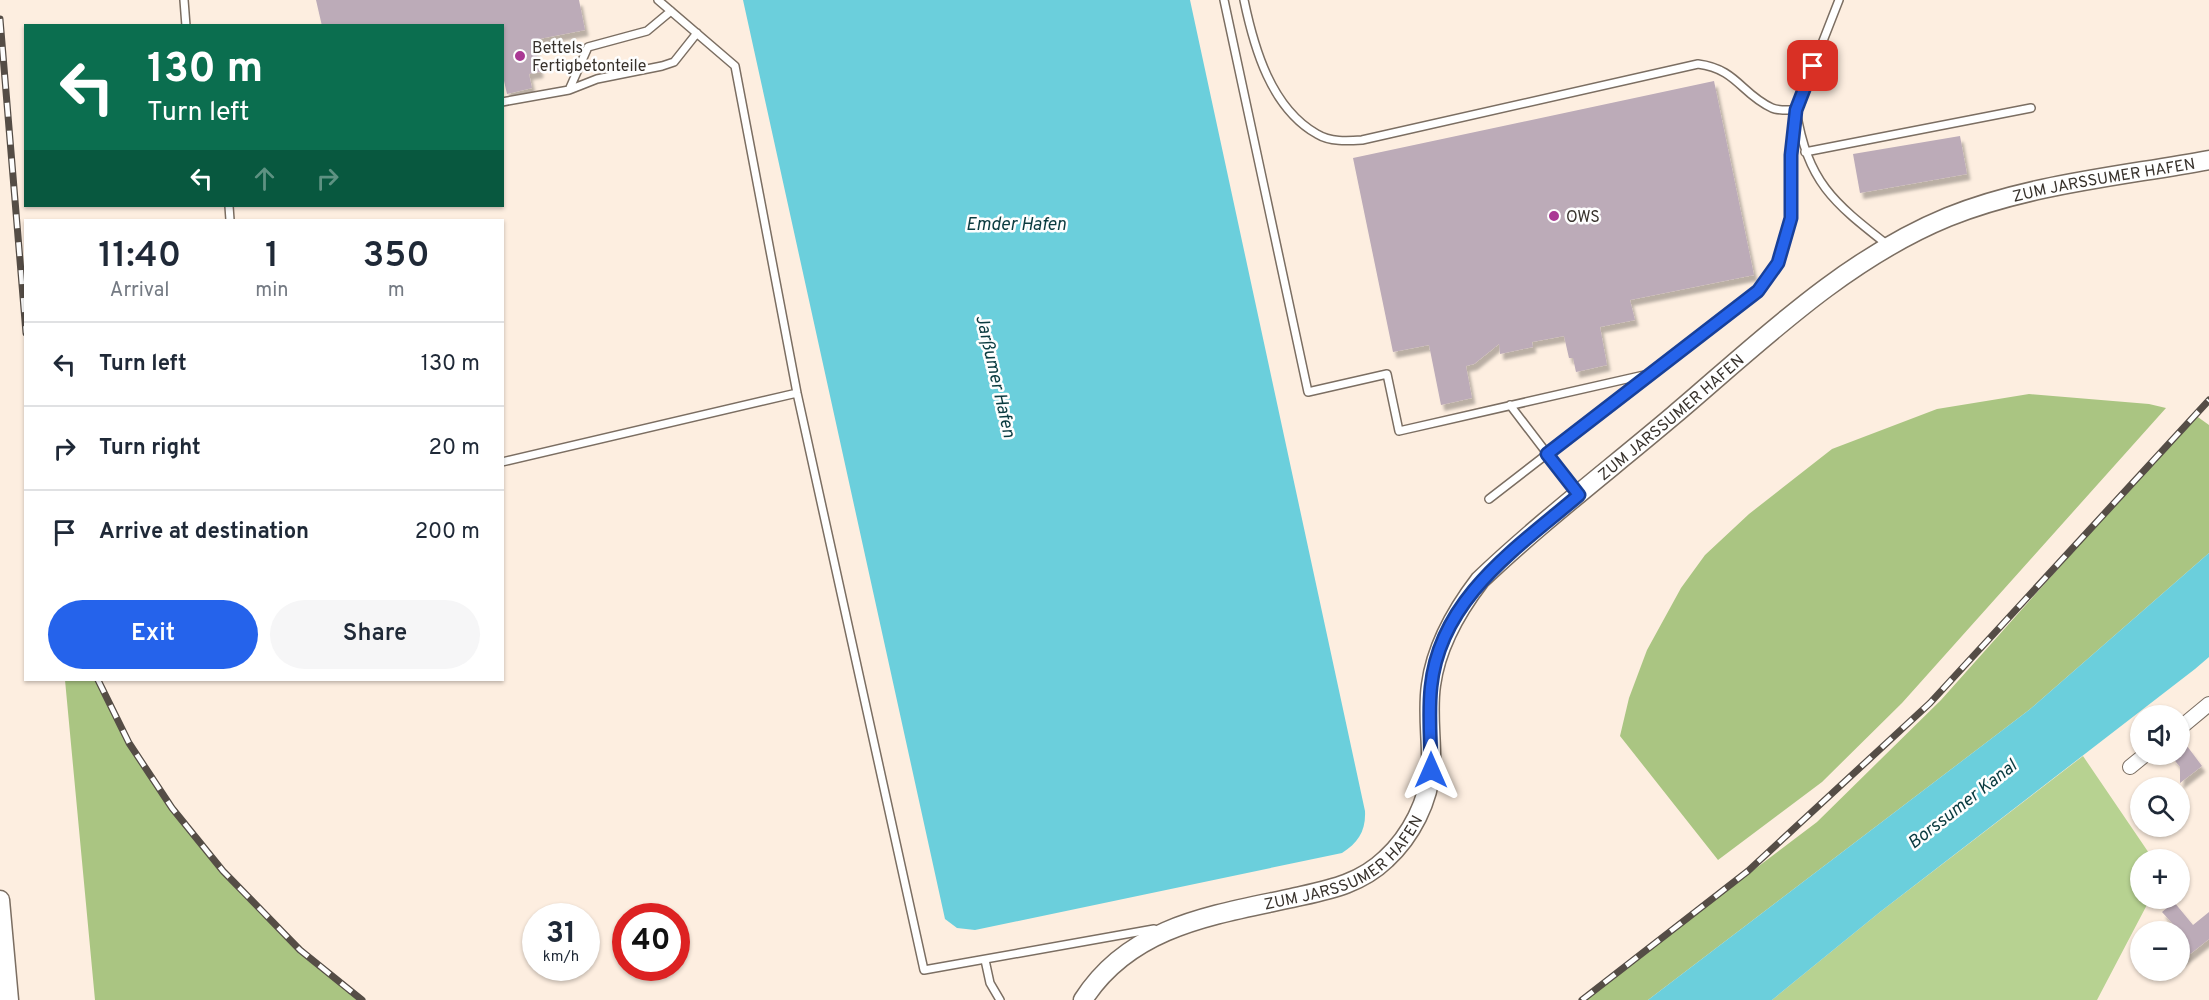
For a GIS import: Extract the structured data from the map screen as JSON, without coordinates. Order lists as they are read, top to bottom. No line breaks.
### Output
{"streets":{"street":["ZUM JARSSUMER HAFEN"]},"water":["Emder Hafen","Jarßumer Hafen","Borssumer Kanal"],"places":["Bettels Fertigbetonteile","OWS"],"page":{"turn":["130 m","Turn left"],"eta":["11:40","Arrival","1","min","350","m"],"list":[{"name":"Turn left","value":"130 m"},{"name":"Turn right","value":"20 m"},{"name":"Arrive at destination","value":"200 m"}],"buttons":["Exit","Share"],"map_buttons":["+","−"],"speed":"31 km/h","limit":"40"}}
